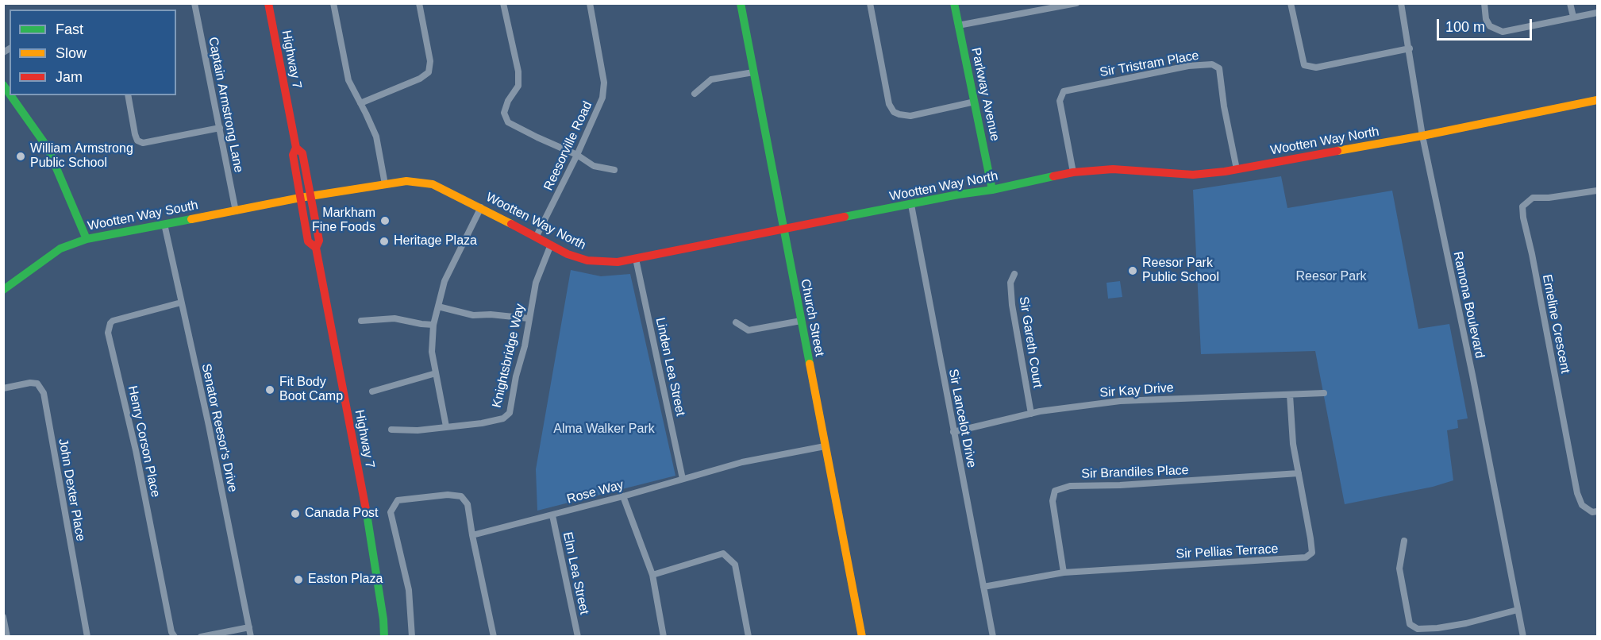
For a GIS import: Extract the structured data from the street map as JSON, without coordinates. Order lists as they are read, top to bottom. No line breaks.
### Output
{"streets":{"street":["Highway 7","Sir Tristram Place","Parkway Avenue","Captain Armstrong Lane","Wootten Way North","Reesorville Road","Wootten Way South","Ramona Boulevard","Church Street","Emeline Crescent","Sir Gareth Court","Knightsbridge Way","Linden Lea Street","Sir Kay Drive","Sir Lancelot Drive","Senator Reesor's Drive","Henry Corson Place","Sir Brandiles Place","John Dexter Place","Rose Way","Sir Pellias Terrace","Elm Lea Street"]},"crossings":[["Highway 7","Wootten Way North"],["Highway 7","Wootten Way South"],["Sir Tristram Place","Wootten Way North"],["Parkway Avenue","Wootten Way North"],["Captain Armstrong Lane","Wootten Way South"],["Wootten Way North","Reesorville Road"],["Wootten Way North","Wootten Way South"],["Wootten Way North","Ramona Boulevard"],["Wootten Way North","Church Street"],["Wootten Way North","Knightsbridge Way"],["Wootten Way North","Linden Lea Street"],["Wootten Way North","Sir Lancelot Drive"],["Wootten Way South","Senator Reesor's Drive"],["Church Street","Rose Way"],["Sir Gareth Court","Sir Kay Drive"],["Linden Lea Street","Rose Way"],["Sir Kay Drive","Sir Lancelot Drive"],["Sir Kay Drive","Sir Pellias Terrace"],["Sir Lancelot Drive","Sir Pellias Terrace"],["Senator Reesor's Drive","Henry Corson Place"],["Sir Brandiles Place","Sir Pellias Terrace"],["Rose Way","Elm Lea Street"]],"parks":["Reesor Park","Alma Walker Park"],"places":["William Armstrong Public School","Markham Fine Foods","Heritage Plaza","Reesor Park Public School","Fit Body Boot Camp","Canada Post","Easton Plaza"],"legend":["Fast","Slow","Jam"],"scale_bar":"100 m"}
